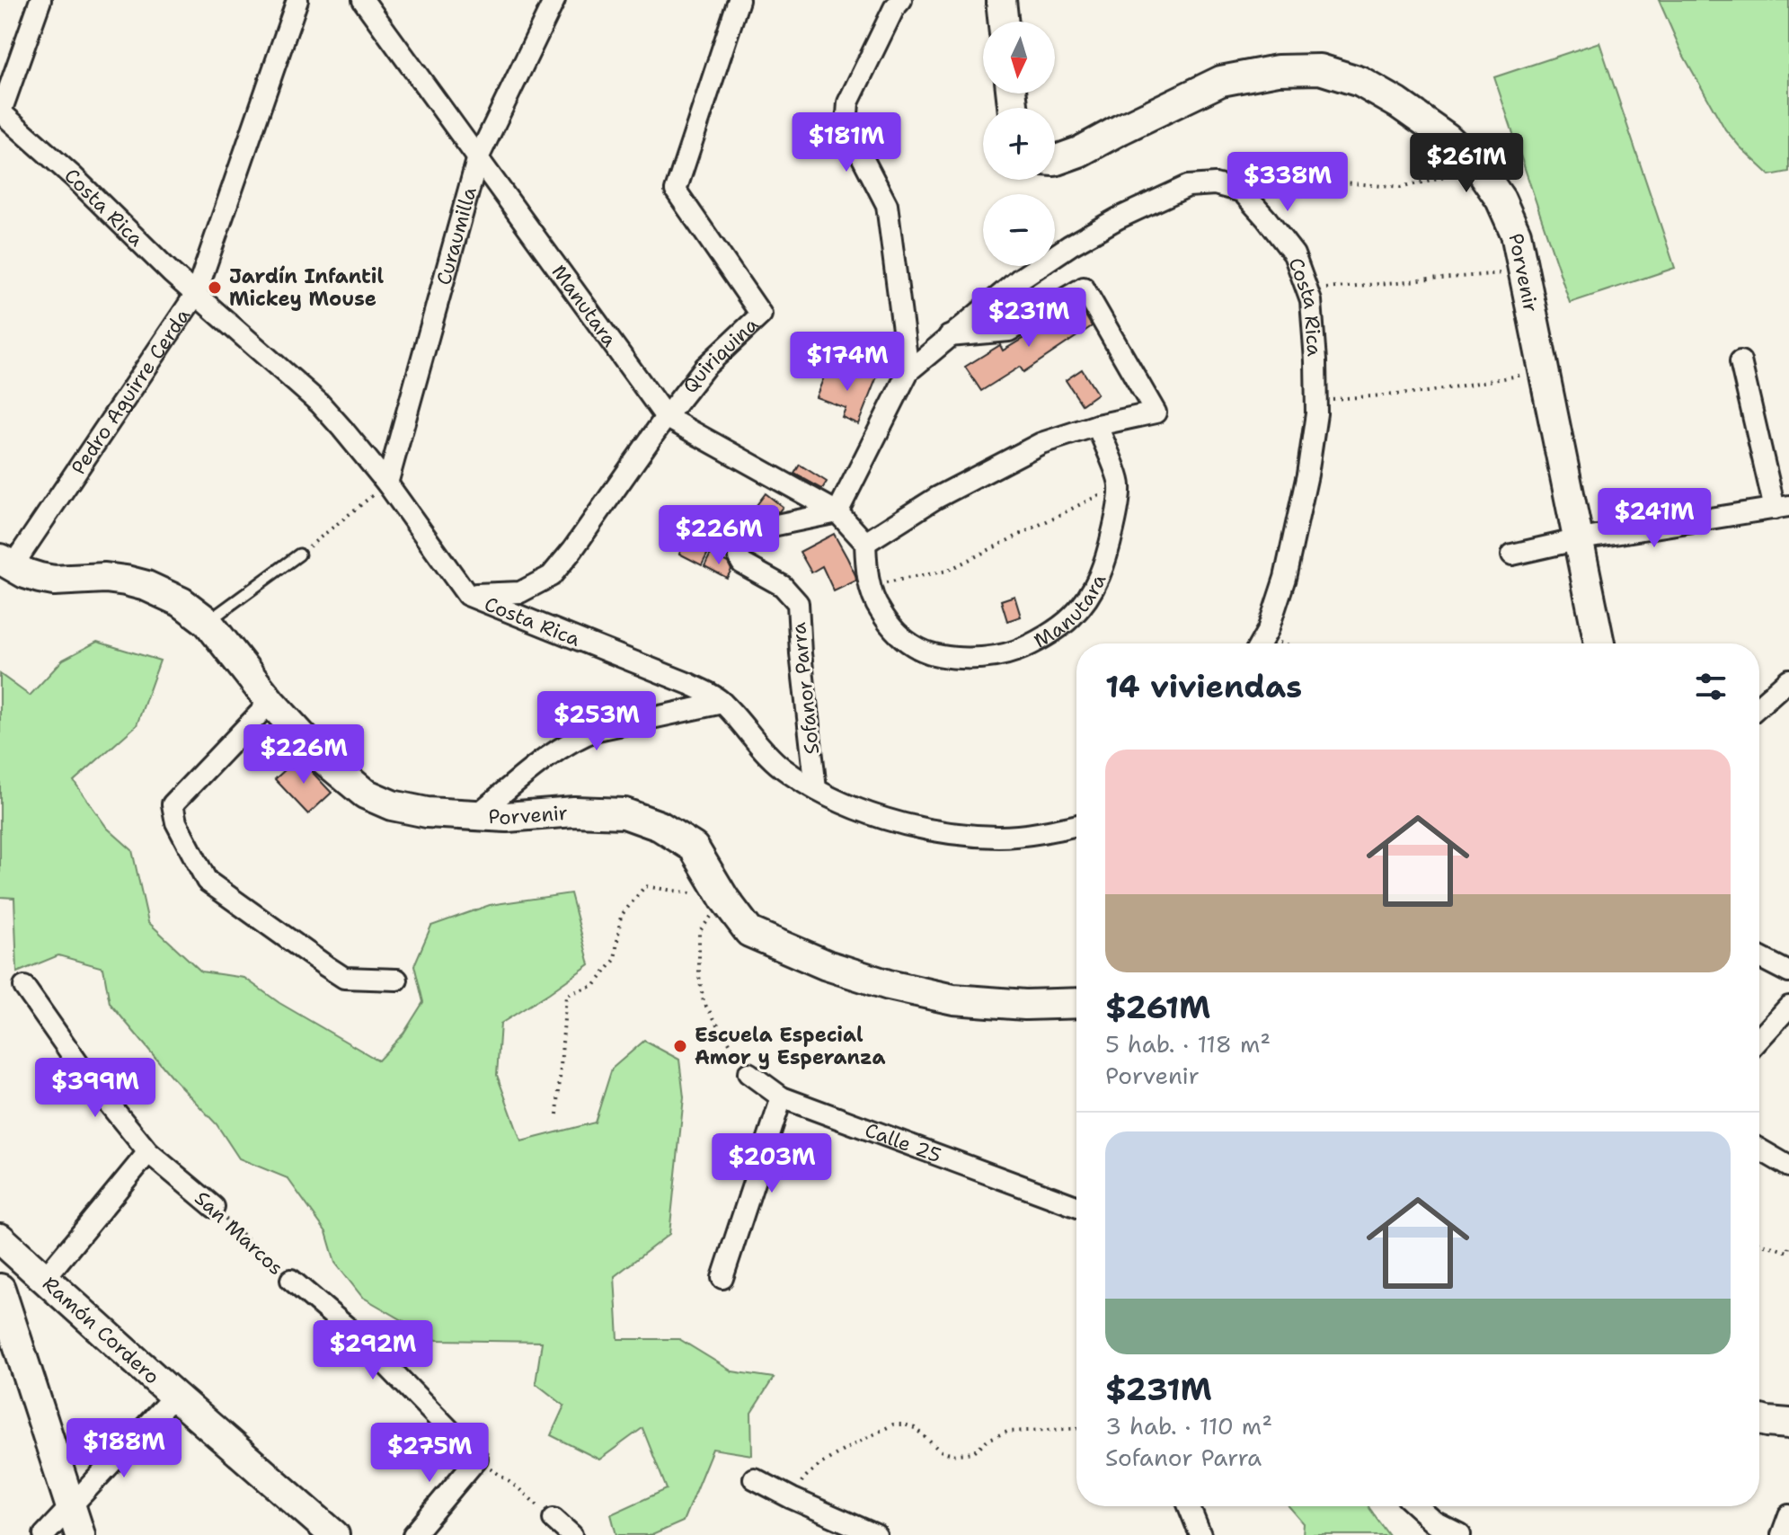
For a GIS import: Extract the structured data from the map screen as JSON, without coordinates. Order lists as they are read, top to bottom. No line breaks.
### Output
{"streets":{"street":["Costa Rica","Curaumilla","Porvenir","Manutara","Quiriquina","Pedro Aguirre Cerda","Sofanor Parra","Calle 25","San Marcos","Ramón Cordero"]},"crossings":[["Costa Rica","Curaumilla"],["Costa Rica","Quiriquina"],["Costa Rica","Pedro Aguirre Cerda"],["Costa Rica","Sofanor Parra"],["Curaumilla","Manutara"],["Porvenir","Pedro Aguirre Cerda"],["Manutara","Quiriquina"],["Manutara","Sofanor Parra"]],"places":["Jardín Infantil Mickey Mouse","Escuela Especial Amor y Esperanza"],"north":"bottom","page":{"map_buttons":["+","−"],"price":["$181M","$261M","$338M","$231M","$174M","$241M","$226M","$253M","$226M","$399M","$203M","$292M","$188M","$275M"],"heading":"14 viviendas","list":[{"name":"$261M","note":"5 hab. · 118 m² · Porvenir"},{"name":"$231M","note":"3 hab. · 110 m² · Sofanor Parra"}]}}
